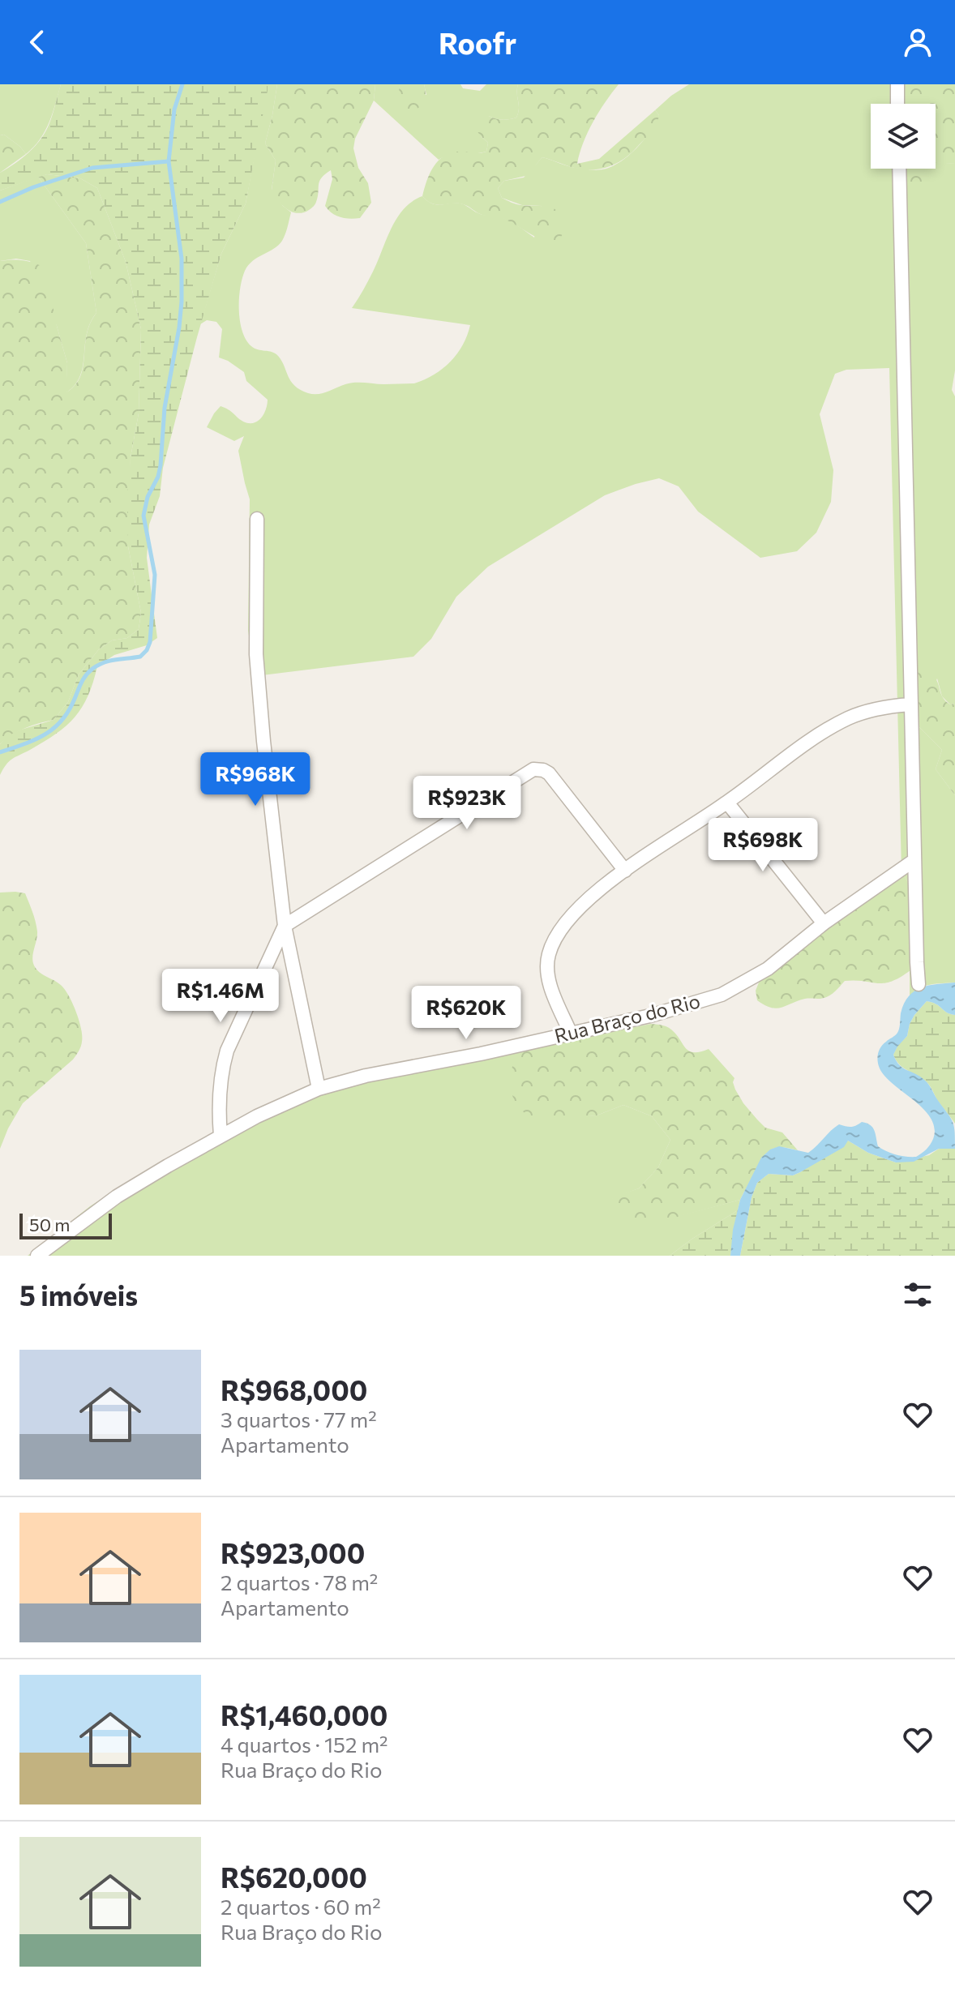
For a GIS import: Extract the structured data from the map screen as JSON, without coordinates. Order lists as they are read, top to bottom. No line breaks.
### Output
{"streets":{"street":["Rua Braço do Rio"]},"scale_bar":"50 m","page":{"header":"Roofr","price":["R$968K","R$923K","R$698K","R$1.46M","R$620K"],"scale":"50 m","heading":"5 imóveis","list":[{"name":"R$968,000","note":"3 quartos · 77 m² · Apartamento"},{"name":"R$923,000","note":"2 quartos · 78 m² · Apartamento"},{"name":"R$1,460,000","note":"4 quartos · 152 m² · Rua Braço do Rio"},{"name":"R$620,000","note":"2 quartos · 60 m² · Rua Braço do Rio"}]}}
